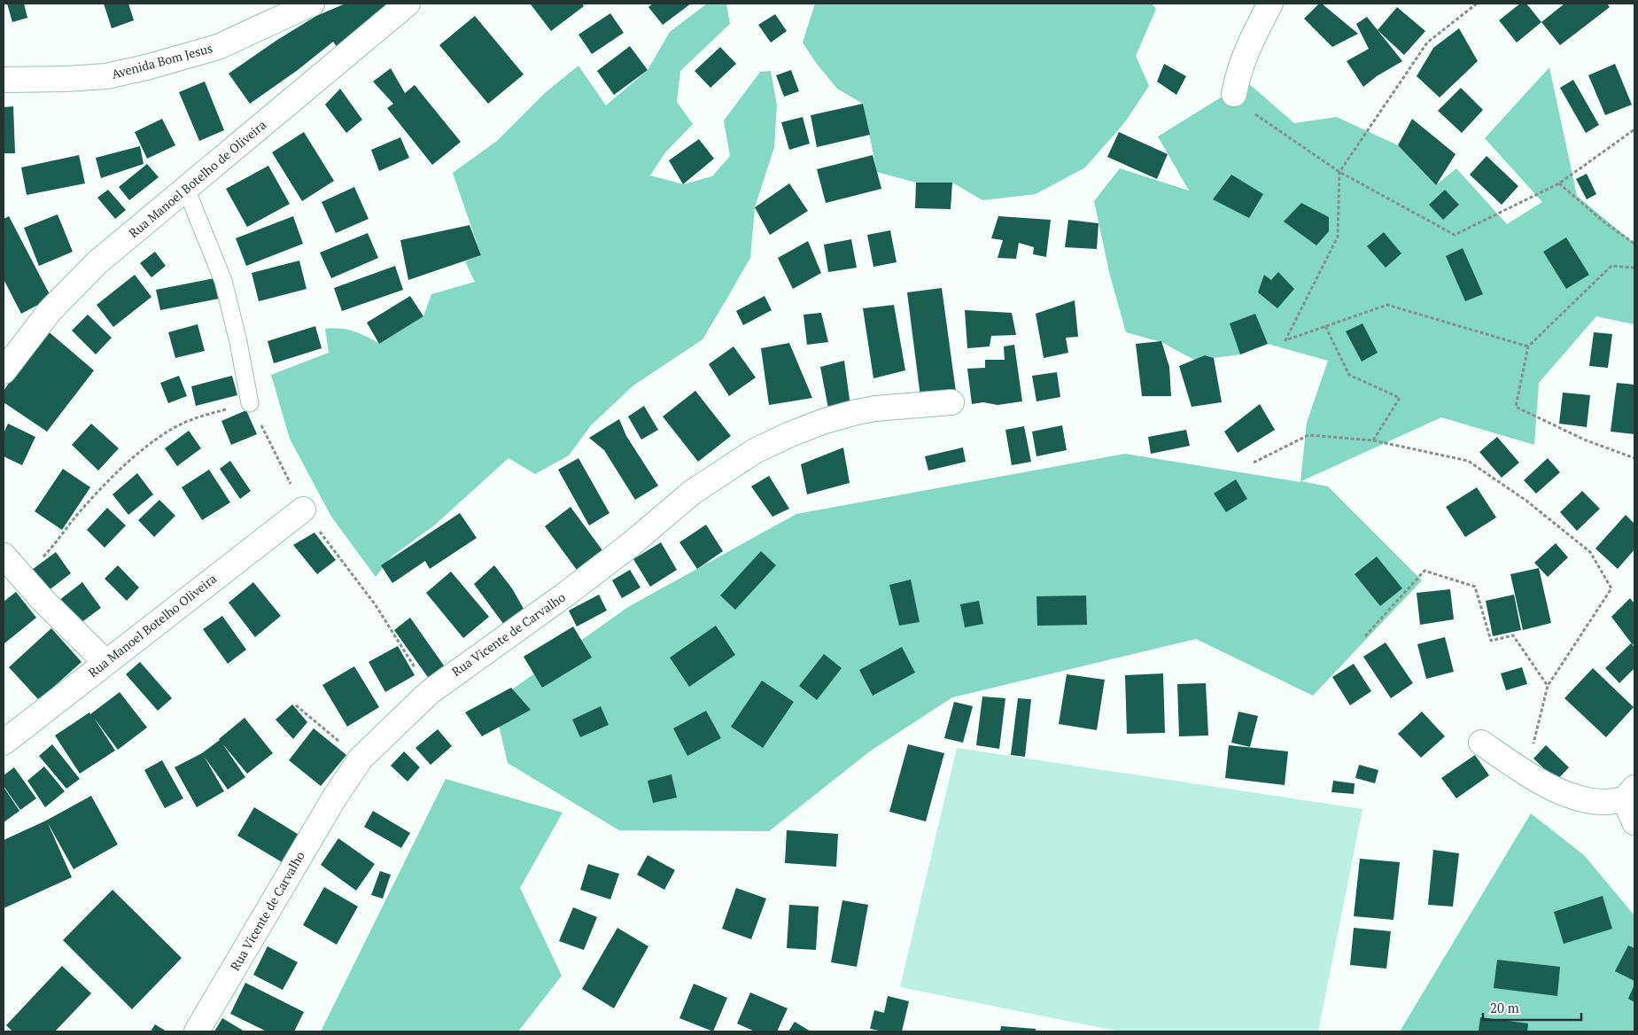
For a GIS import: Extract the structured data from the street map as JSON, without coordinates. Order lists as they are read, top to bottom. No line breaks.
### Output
{"streets":{"street":["Avenida Bom Jesus","Rua Manoel Botelho de Oliveira","Rua Manoel Botelho Oliveira","Rua Vicente de Carvalho"]},"scale_bar":"20 m"}
